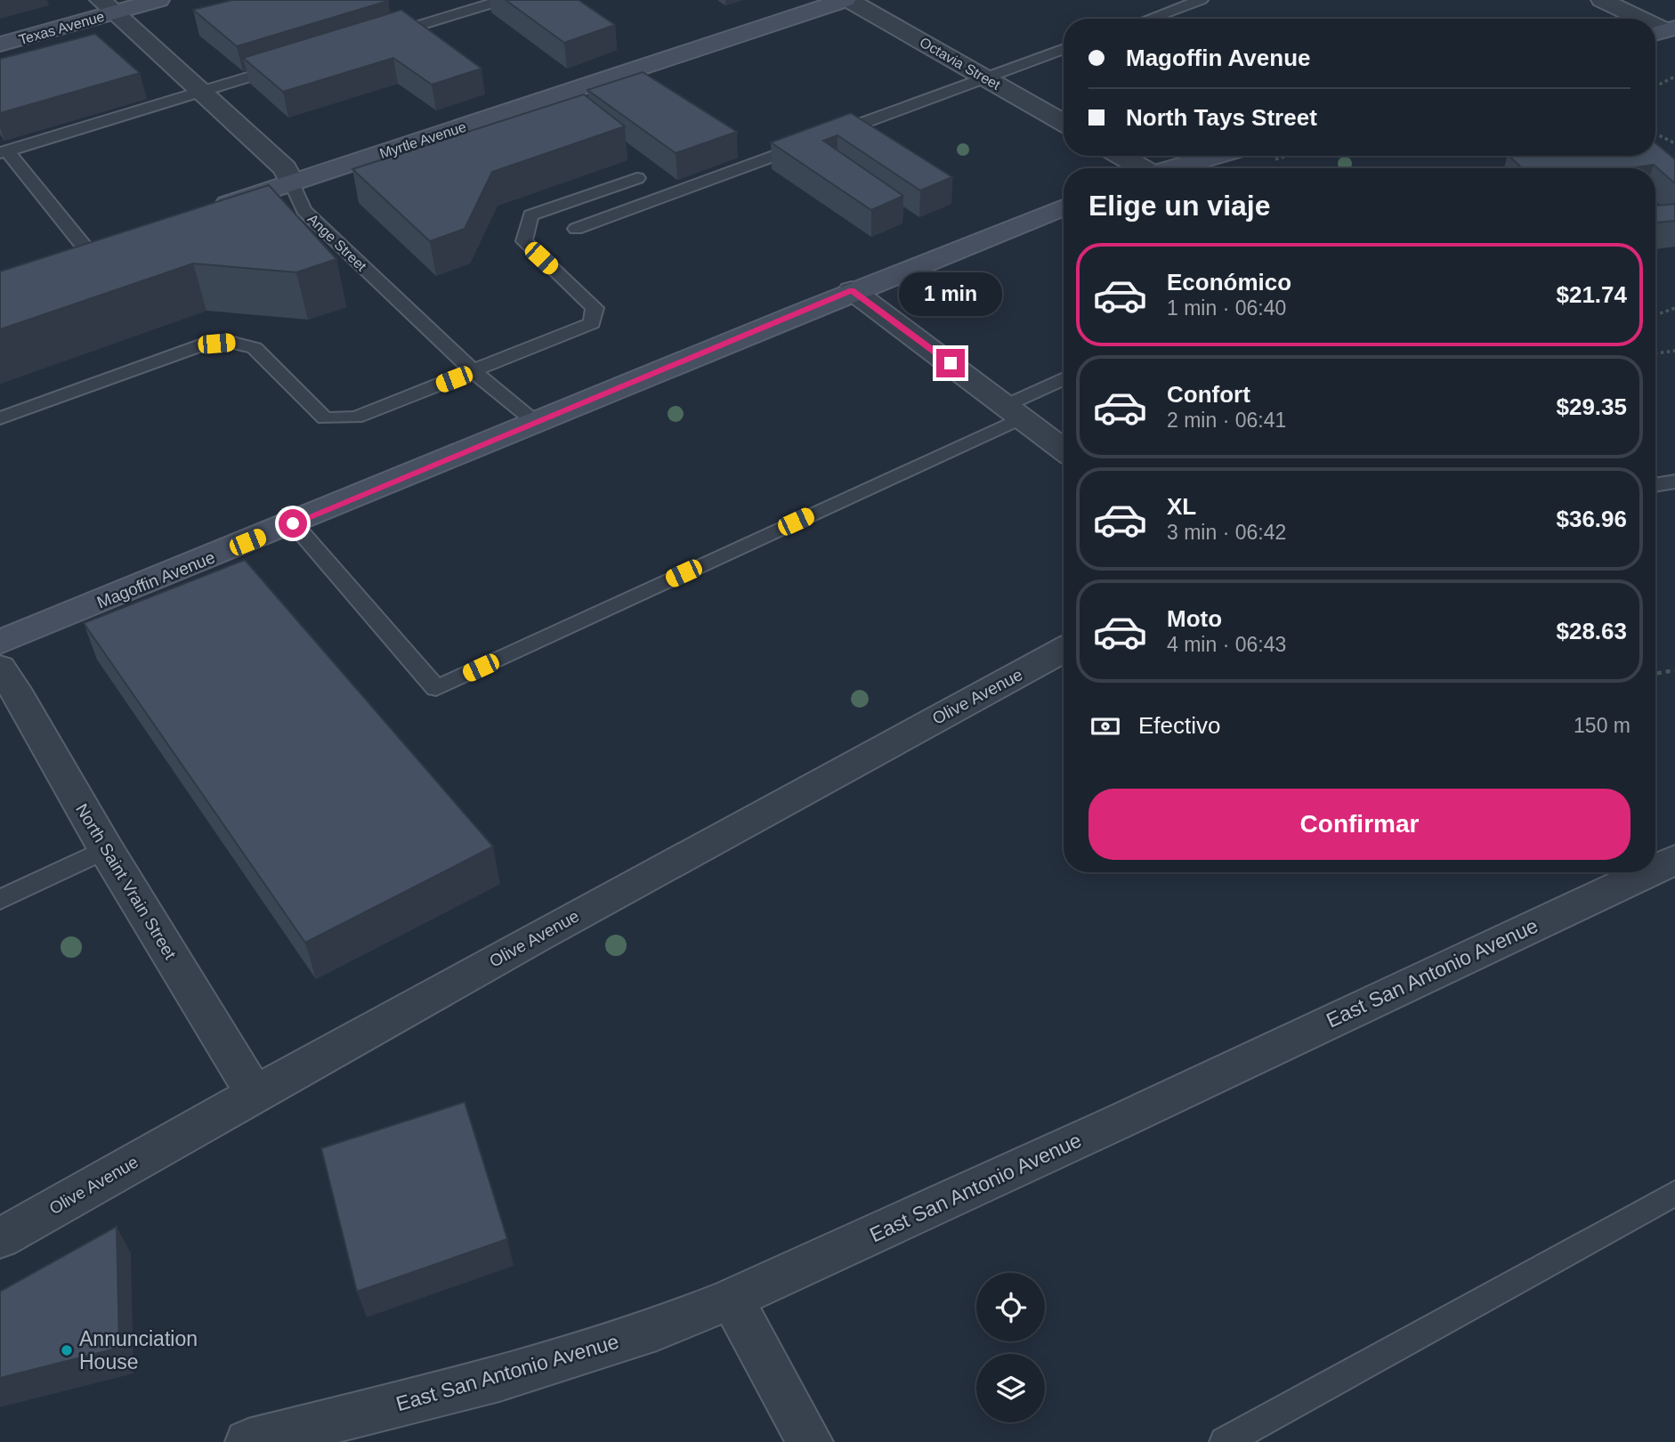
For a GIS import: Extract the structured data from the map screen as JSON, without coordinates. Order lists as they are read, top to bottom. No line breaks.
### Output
{"streets":{"street":["Texas Avenue","Octavia Street","Myrtle Avenue","Ange Street","Magoffin Avenue","Olive Avenue","North Saint Vrain Street","East San Antonio Avenue"]},"crossings":[["Texas Avenue","Ange Street"],["Octavia Street","Myrtle Avenue"],["Myrtle Avenue","Ange Street"],["Ange Street","Magoffin Avenue"],["Olive Avenue","North Saint Vrain Street"]],"places":["Annunciation House"],"page":{"banner":["Magoffin Avenue","North Tays Street"],"heading":"Elige un viaje","list":[{"name":"Económico","note":"1 min · 06:40","value":"$21.74"},{"name":"Confort","note":"2 min · 06:41","value":"$29.35"},{"name":"XL","note":"3 min · 06:42","value":"$36.96"},{"name":"Moto","note":"4 min · 06:43","value":"$28.63"}],"bubble":"1 min","pay":["Efectivo","150 m"],"buttons":"Confirmar"}}
